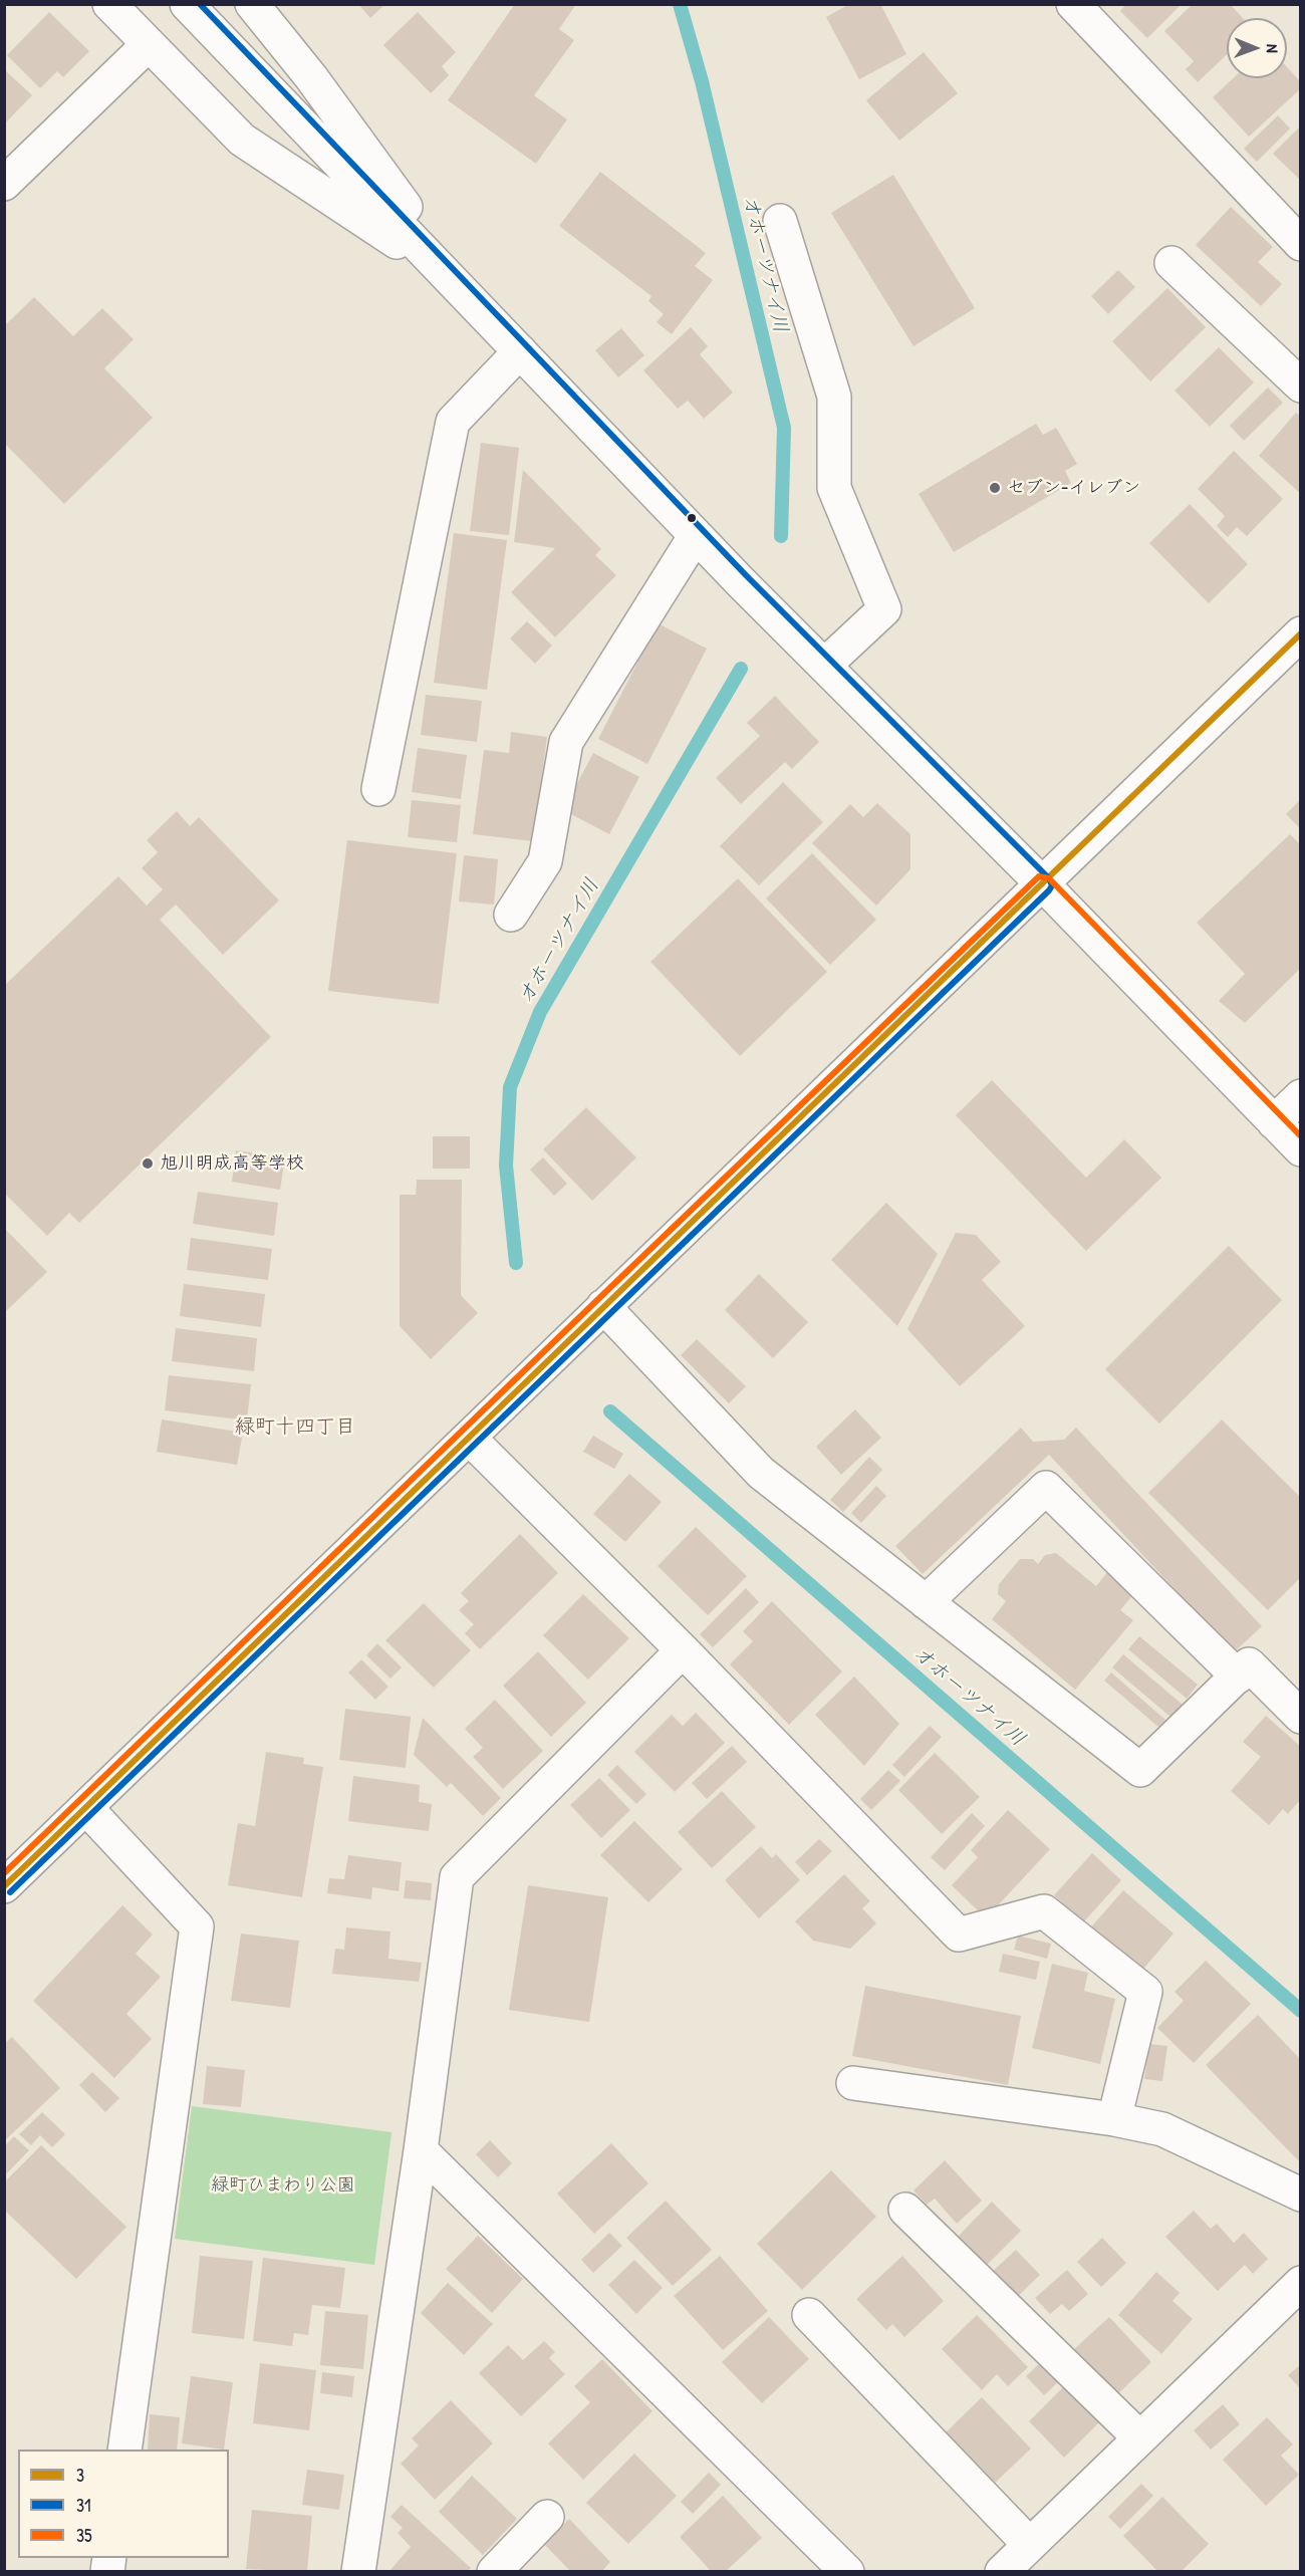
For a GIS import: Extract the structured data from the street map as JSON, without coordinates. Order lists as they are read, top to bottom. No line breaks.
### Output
{"districts":["緑町十四丁目"],"water":["オホーツナイ川"],"parks":["緑町ひまわり公園"],"places":["セブン-イレブン","旭川明成高等学校"],"lines":["transit line 31","transit line 3","transit line 35"],"legend":["3","31","35"],"north":"right"}
